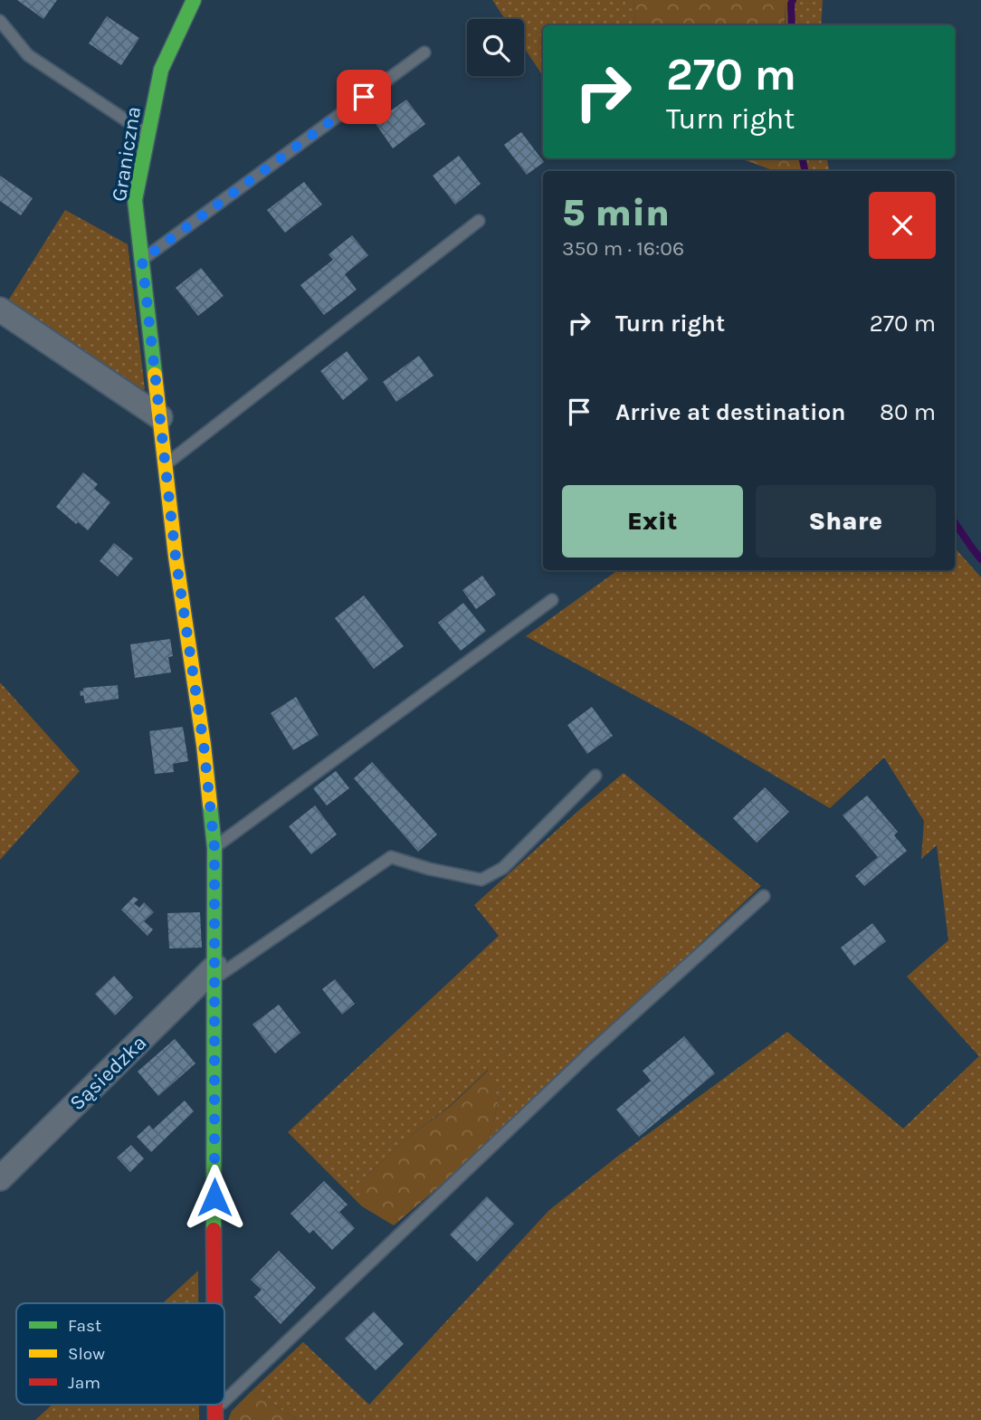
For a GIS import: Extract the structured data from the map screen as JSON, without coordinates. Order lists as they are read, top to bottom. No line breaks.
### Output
{"streets":{"street":["Graniczna","Sąsiedzka"]},"crossings":[["Graniczna","Sąsiedzka"]],"legend":["Fast","Slow","Jam"],"page":{"turn":["270 m","Turn right"],"heading":["5 min","350 m · 16:06"],"list":[{"name":"Turn right","value":"270 m"},{"name":"Arrive at destination","value":"80 m"}],"buttons":["Exit","Share"]}}
